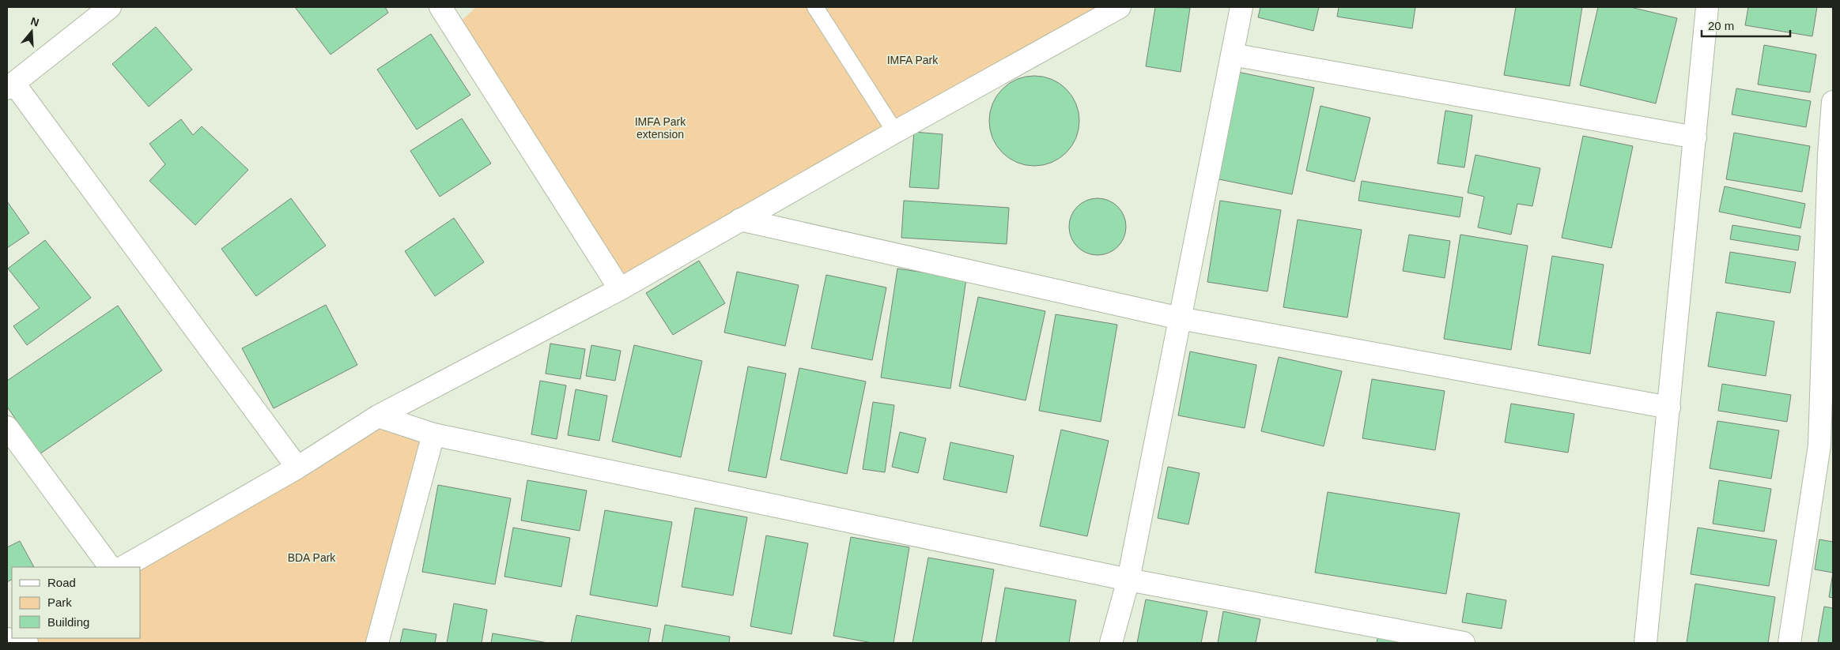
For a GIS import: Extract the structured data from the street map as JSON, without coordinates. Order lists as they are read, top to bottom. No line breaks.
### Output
{"parks":["IMFA Park","IMFA Park extension","BDA Park"],"legend":["Road","Park","Building"],"scale_bar":"20 m","north":"top"}
